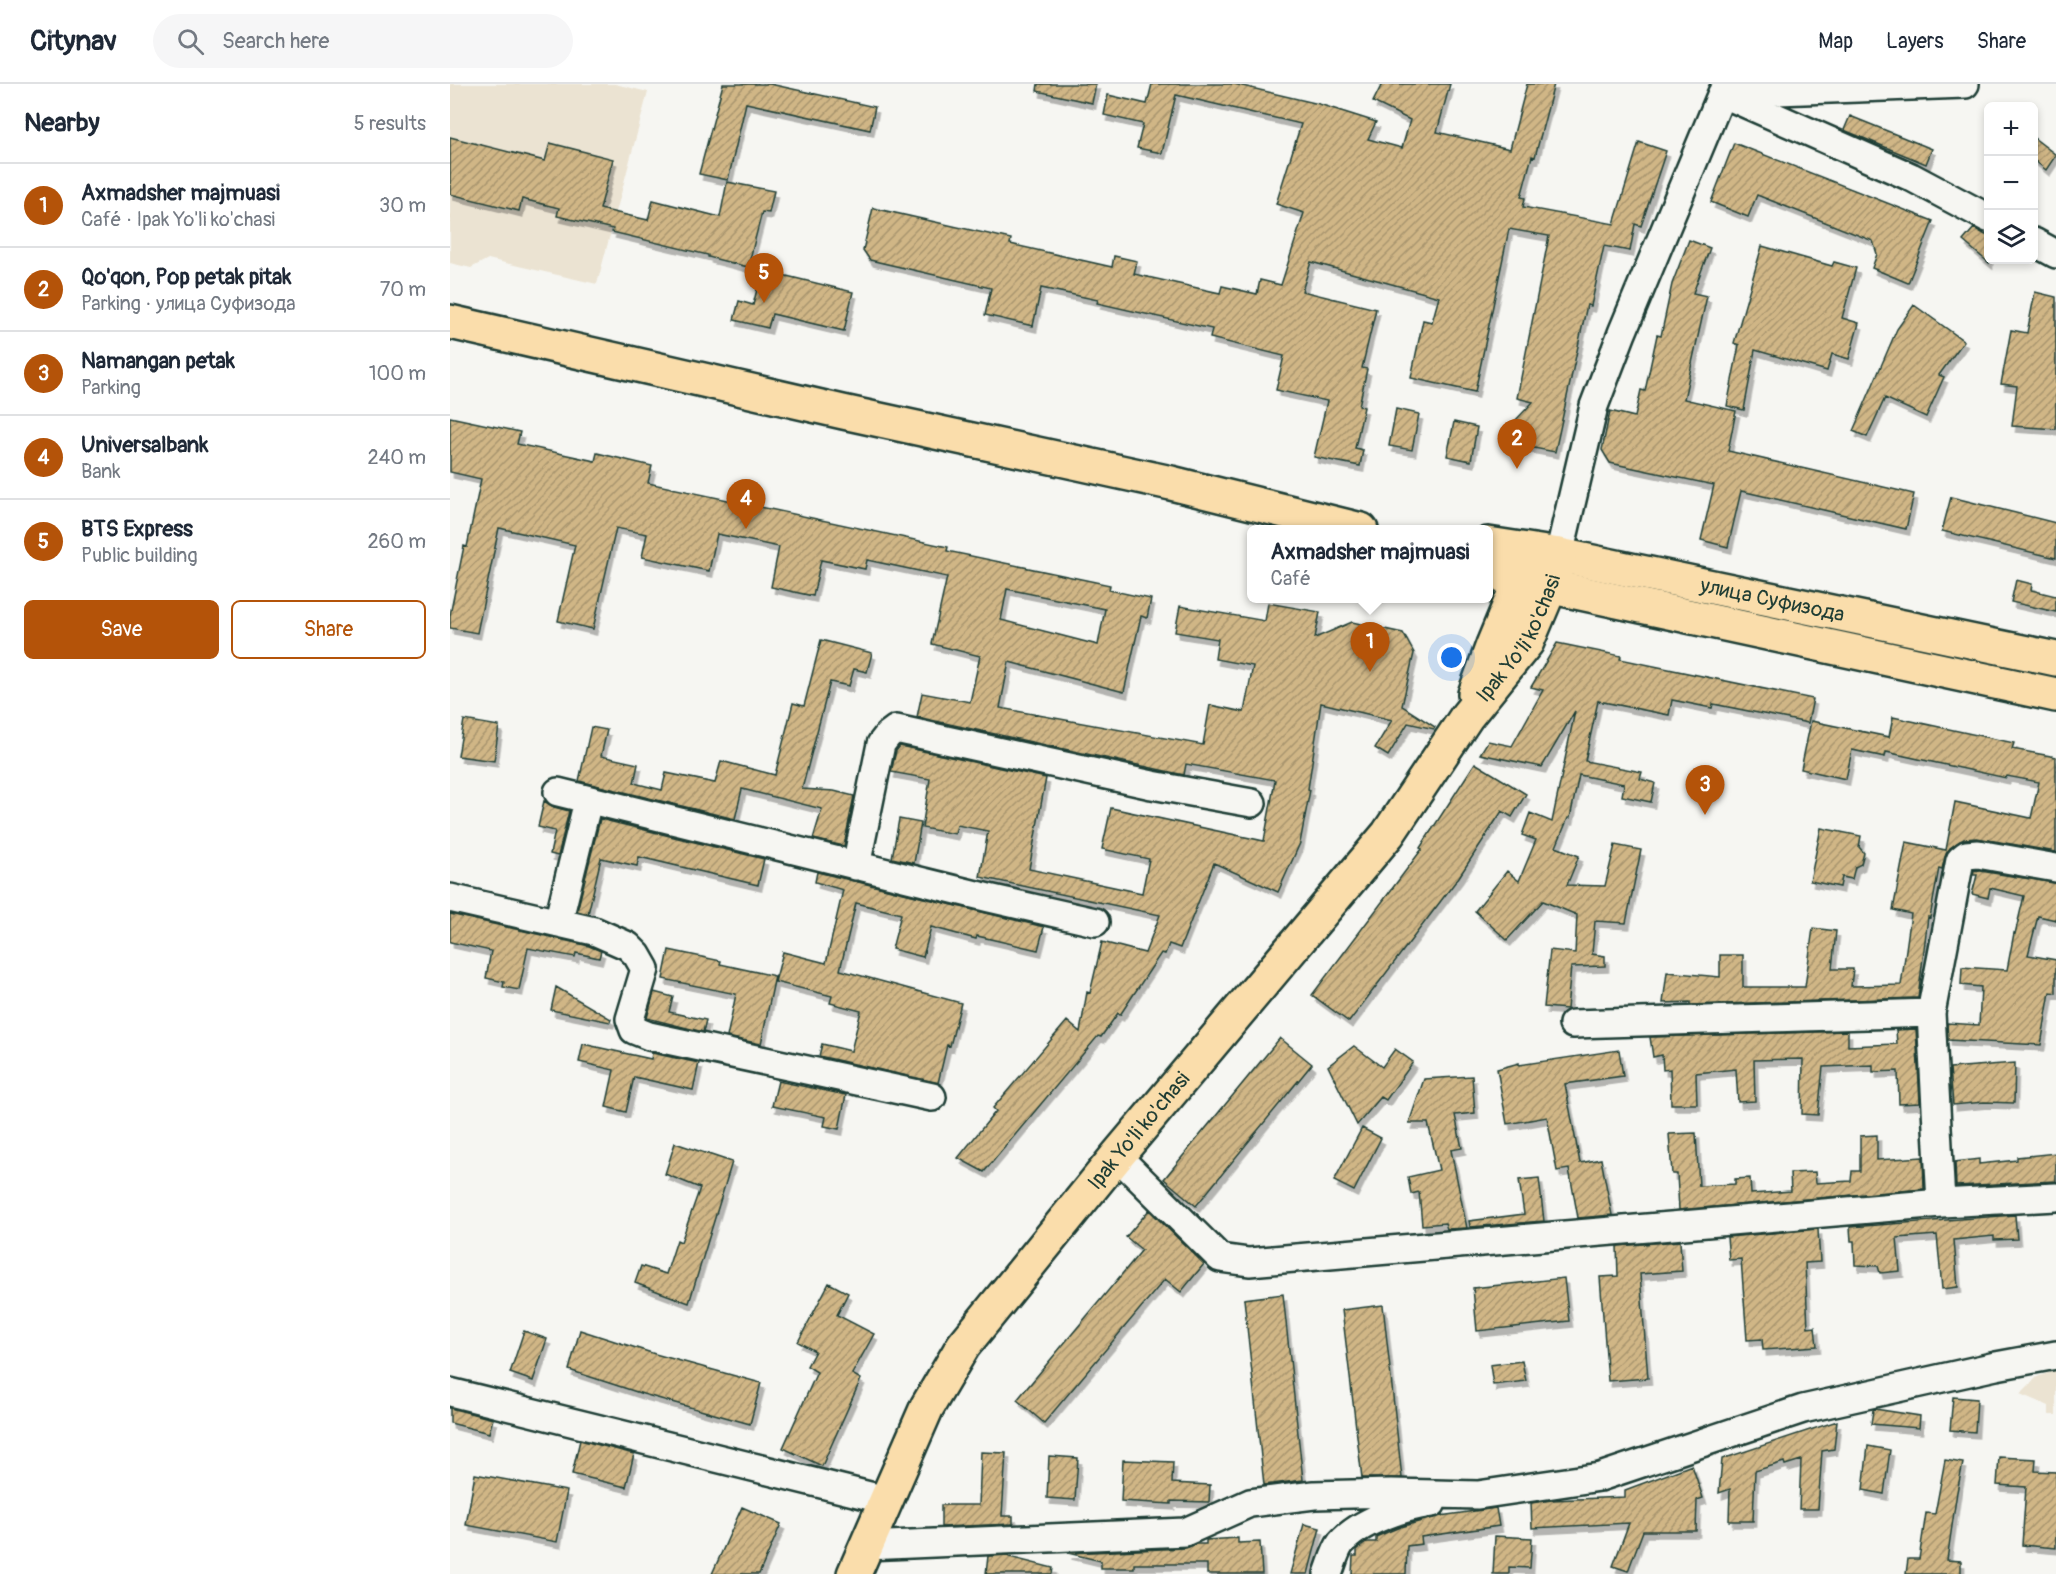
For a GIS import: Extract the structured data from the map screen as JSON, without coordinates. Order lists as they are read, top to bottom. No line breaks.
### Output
{"streets":{"main road":["улица Суфизода","Ipak Yo'li ko'chasi"]},"crossings":[["улица Суфизода","Ipak Yo'li ko'chasi"]],"page":{"header":"Citynav","search":"Search here","nav":["Map","Layers","Share"],"heading":["Nearby","5 results"],"map_buttons":["+","−"],"list":[{"mark":"1","name":"Axmadsher majmuasi","note":"Café · Ipak Yo'li ko'chasi","value":"30 m"},{"mark":"2","name":"Qo'qon, Pop petak pitak","note":"Parking · улица Суфизода","value":"70 m"},{"mark":"3","name":"Namangan petak","note":"Parking","value":"100 m"},{"mark":"4","name":"Universalbank","note":"Bank","value":"240 m"},{"mark":"5","name":"BTS Express","note":"Public building","value":"260 m"}],"pins":["5","2","4","1","3"],"popup":["Axmadsher majmuasi","Café"],"buttons":["Save","Share"]}}
